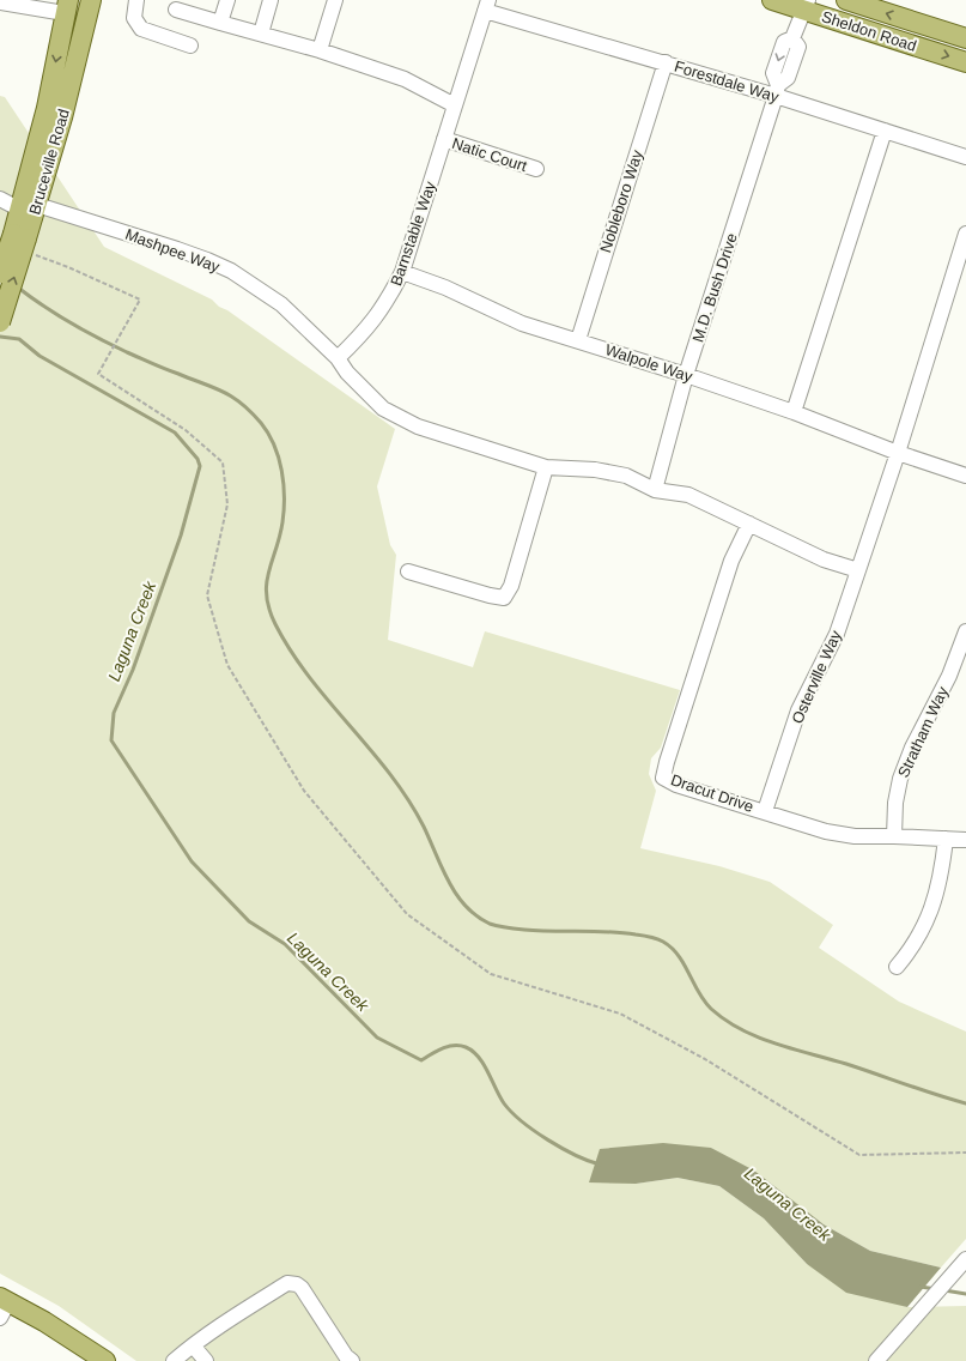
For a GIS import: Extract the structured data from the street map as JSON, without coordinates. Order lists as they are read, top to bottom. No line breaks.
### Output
{"streets":{"main road":["Sheldon Road","Bruceville Road"],"street":["Forestdale Way","Natic Court","Nobleboro Way","Barnstable Way","Mashpee Way","M.D. Bush Drive","Walpole Way","Osterville Way","Stratham Way","Dracut Drive"]},"crossings":[["Sheldon Road","M.D. Bush Drive"],["Forestdale Way","Nobleboro Way"],["Forestdale Way","Barnstable Way"],["Forestdale Way","M.D. Bush Drive"],["Natic Court","Barnstable Way"],["Bruceville Road","Mashpee Way"],["Nobleboro Way","Walpole Way"],["Barnstable Way","Mashpee Way"],["Barnstable Way","Walpole Way"],["M.D. Bush Drive","Walpole Way"],["Osterville Way","Dracut Drive"],["Stratham Way","Dracut Drive"]],"water":["Laguna Creek"]}
